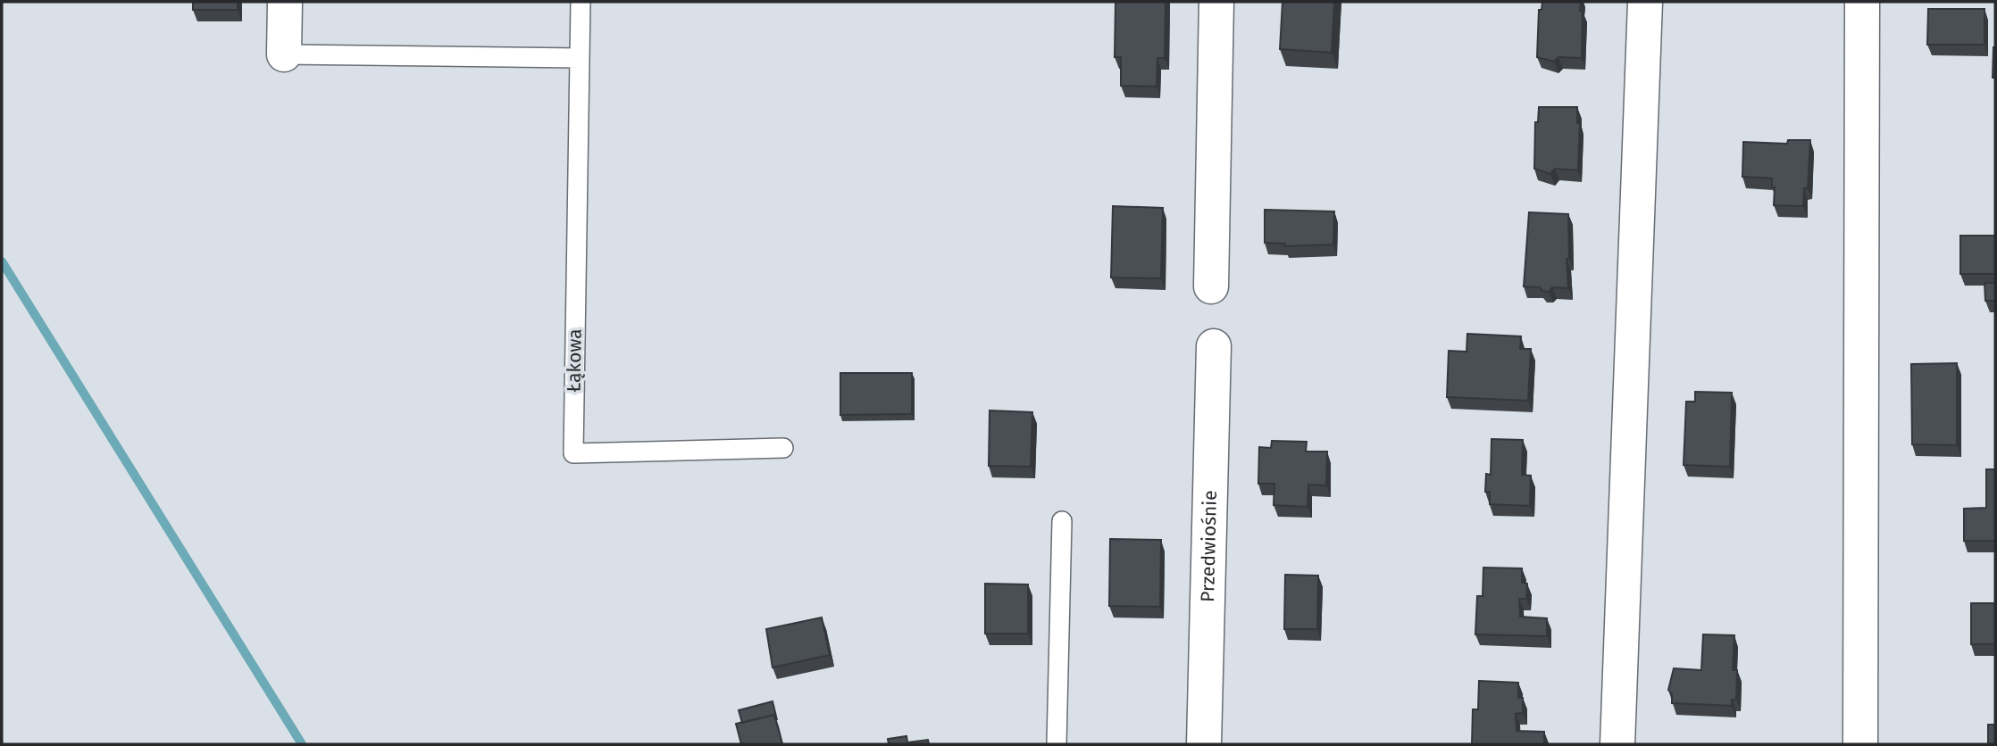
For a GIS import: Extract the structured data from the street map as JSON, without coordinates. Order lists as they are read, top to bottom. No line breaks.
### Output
{"streets":{"street":["Przedwiośnie"],"lane":["Łąkowa"]}}
